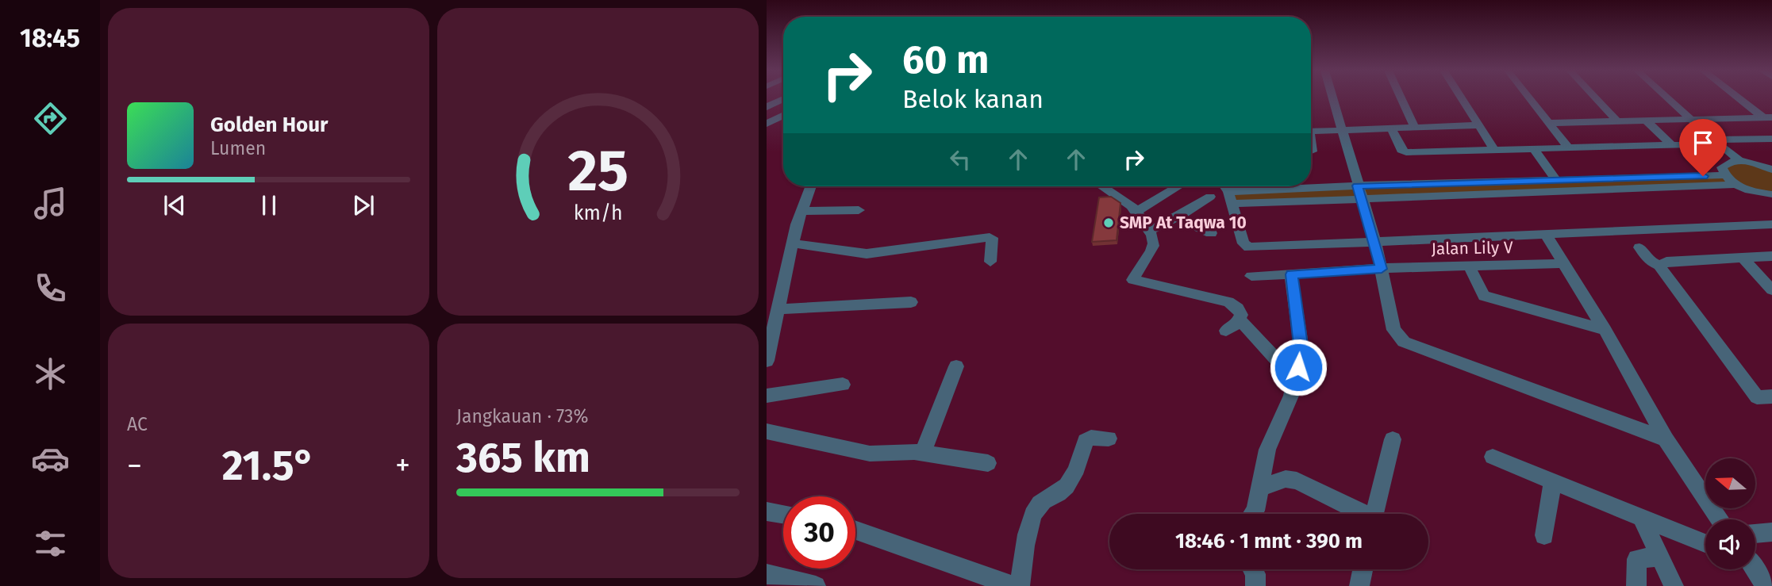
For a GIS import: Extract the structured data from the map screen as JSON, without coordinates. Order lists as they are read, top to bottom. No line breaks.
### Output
{"streets":{"street":["Jalan Lily V"]},"places":["SMP At Taqwa 10"],"north":"left","page":{"tabs":"18:45","turn":["60 m","Belok kanan"],"song":["Golden Hour","Lumen"],"tile":["AC",["Jangkauan · 73%","365 km"]],"heat":["−","21.5°","+"],"limit":"30","trip":"18:46 · 1 mnt · 390 m","gauge":["25","km/h"]}}
